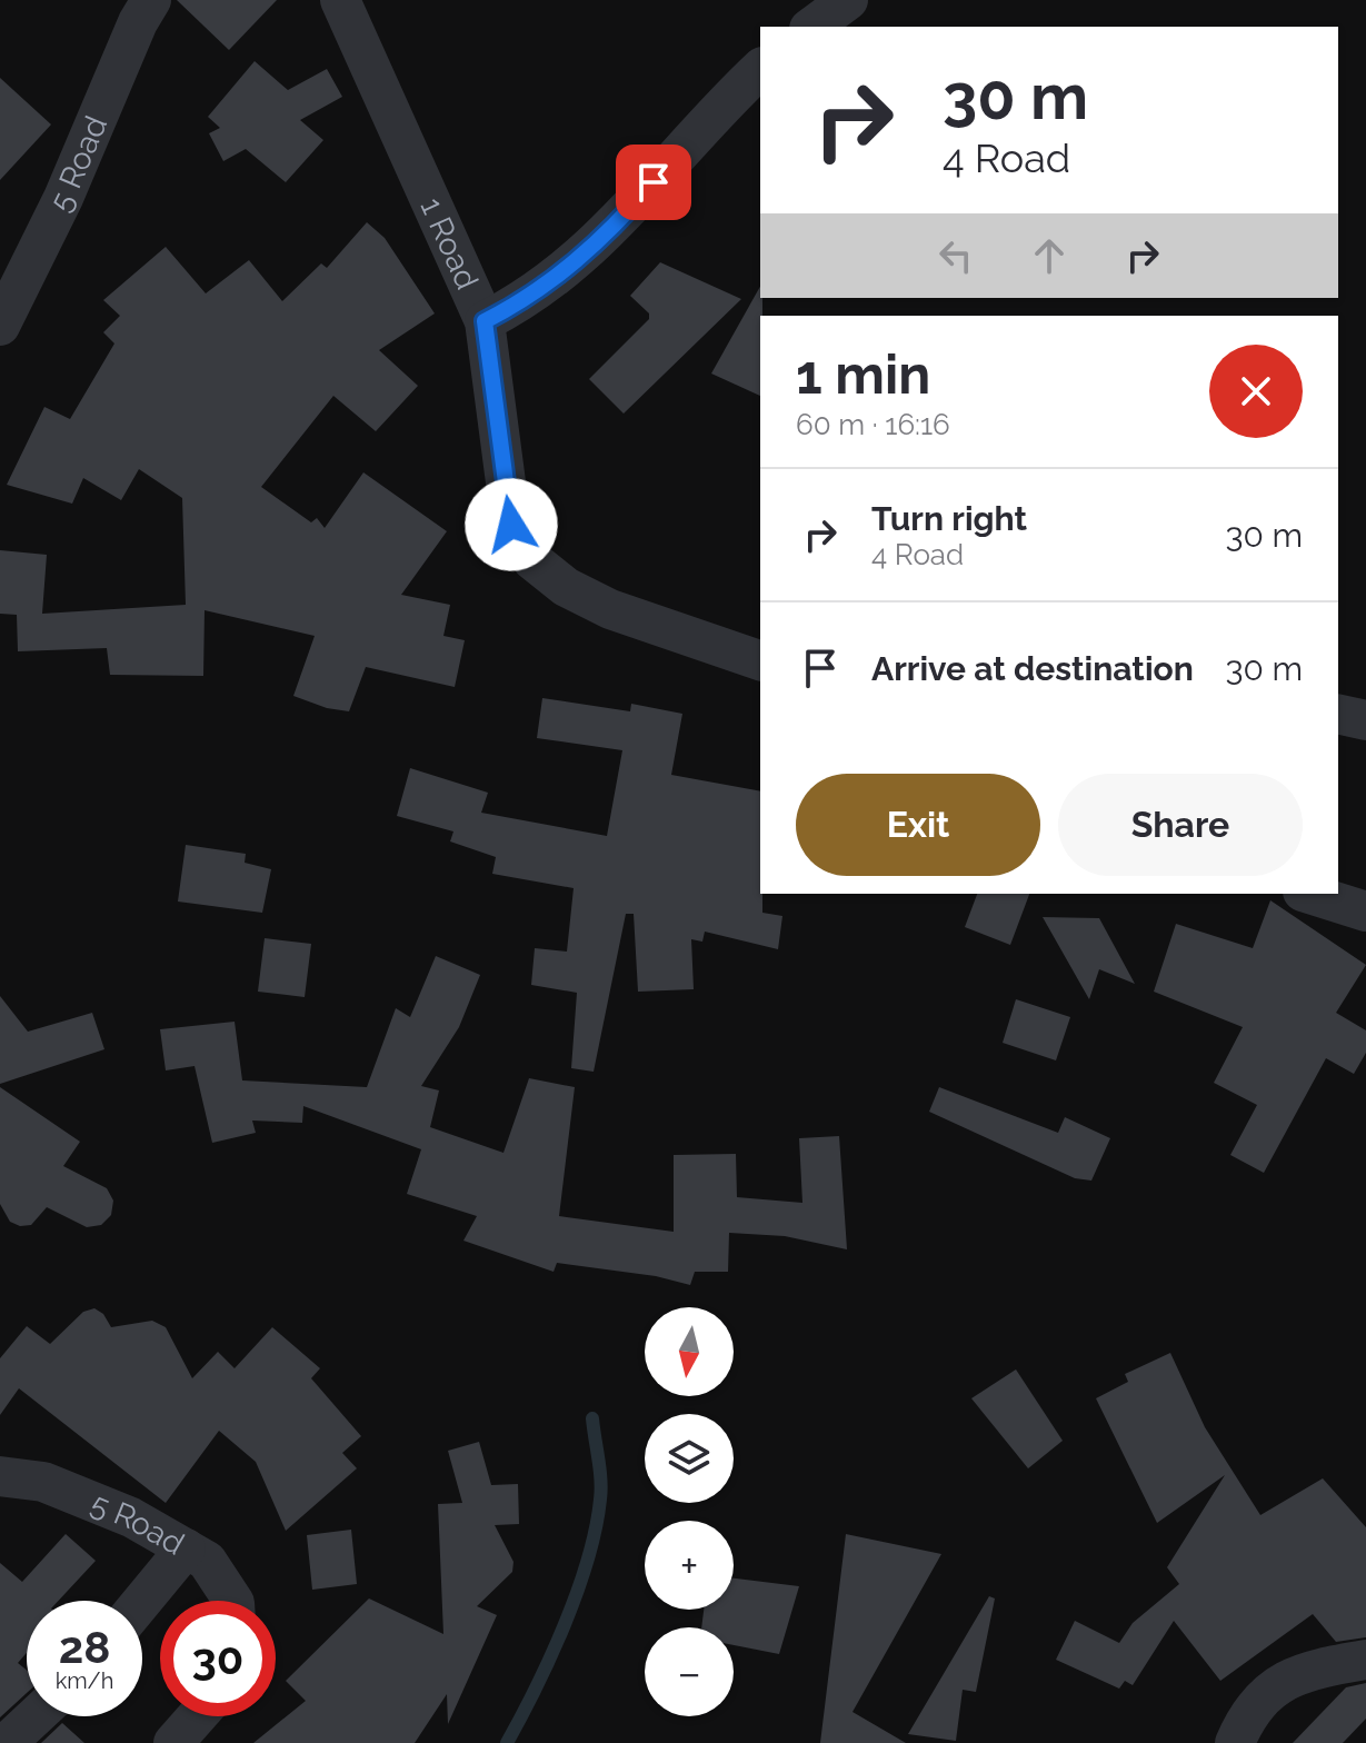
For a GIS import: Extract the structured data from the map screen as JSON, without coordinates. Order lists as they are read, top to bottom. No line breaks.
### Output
{"streets":{"street":["5 Road","1 Road"]},"north":"bottom","page":{"turn":["30 m","4 Road"],"heading":["1 min","60 m · 16:16"],"list":[{"name":"Turn right","note":"4 Road","value":"30 m"},{"name":"Arrive at destination","value":"30 m"}],"buttons":["Exit","Share"],"map_buttons":["+","−"],"speed":"28 km/h","limit":"30"}}
